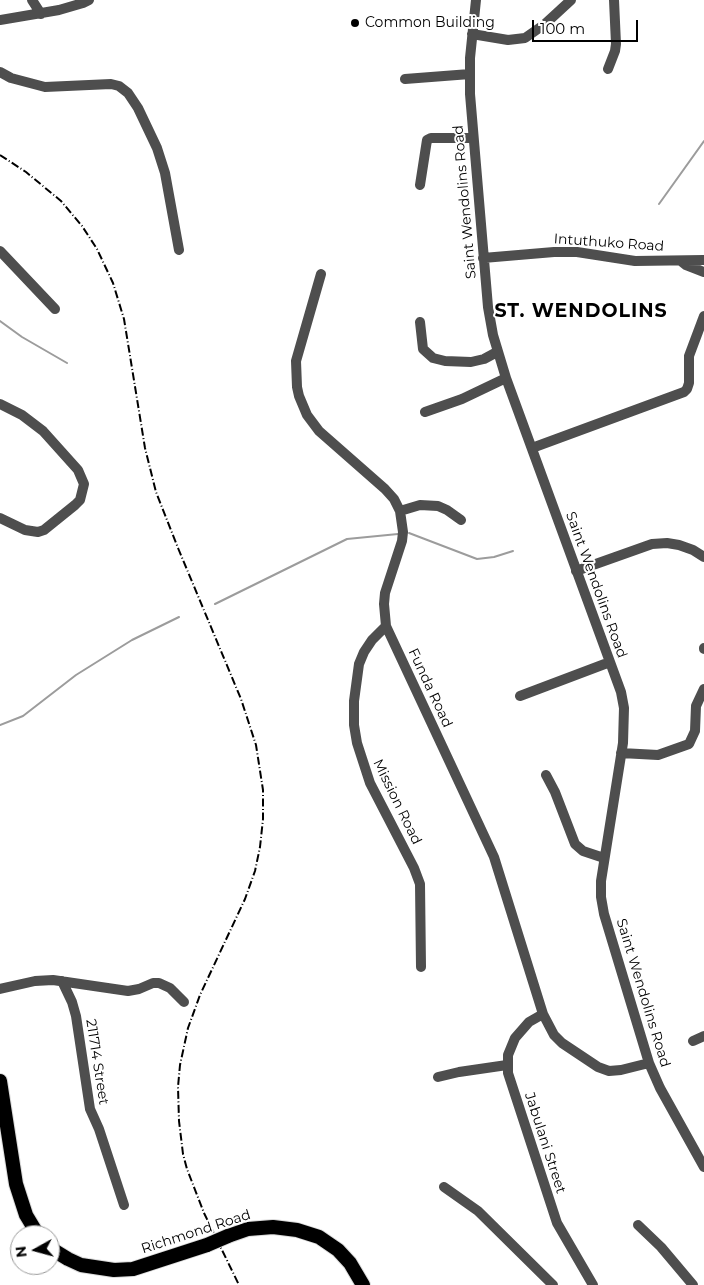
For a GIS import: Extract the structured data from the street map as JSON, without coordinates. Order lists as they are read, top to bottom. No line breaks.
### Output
{"streets":{"highway":["Richmond Road"],"street":["Saint Wendolins Road","Intuthuko Road","Funda Road","Mission Road","211714 Street","Jabulani Street"]},"crossings":[["Saint Wendolins Road","Intuthuko Road"],["Saint Wendolins Road","Funda Road"],["Funda Road","Mission Road"],["Funda Road","Jabulani Street"]],"districts":["ST. WENDOLINS"],"places":["Common Building"],"scale_bar":"100 m","north":"left"}
